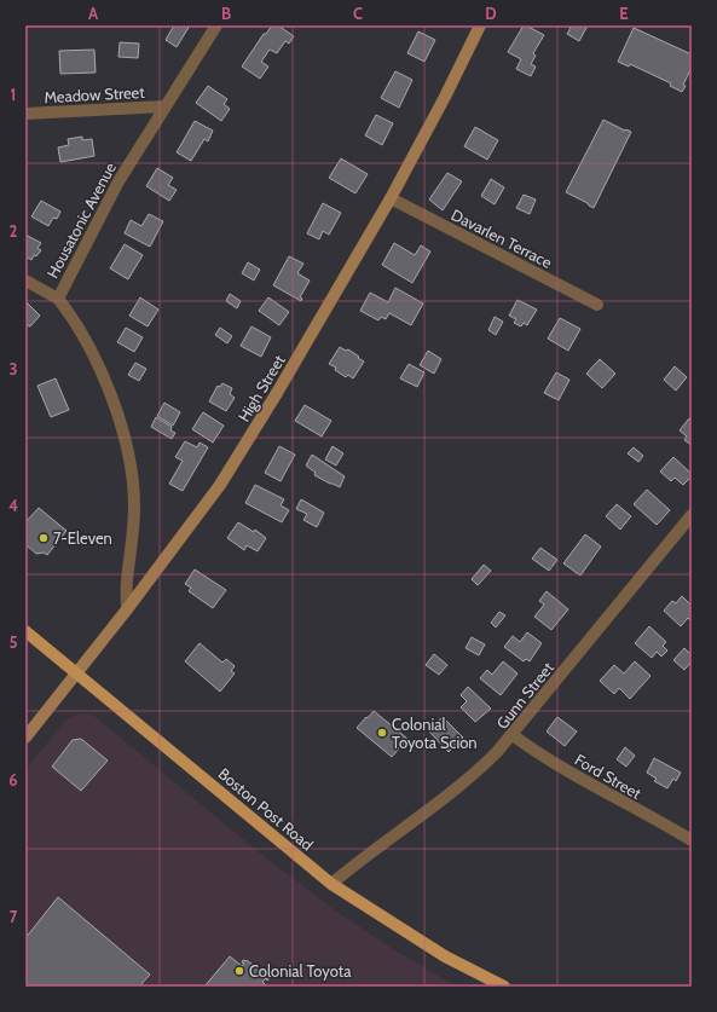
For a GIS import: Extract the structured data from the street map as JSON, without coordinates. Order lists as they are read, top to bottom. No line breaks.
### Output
{"streets":{"main road":["High Street","Boston Post Road"],"street":["Meadow Street","Housatonic Avenue","Davarlen Terrace","Gunn Street","Ford Street"]},"crossings":[["Meadow Street","Housatonic Avenue"],["Housatonic Avenue","High Street"],["Davarlen Terrace","High Street"],["High Street","Boston Post Road"],["Gunn Street","Ford Street"],["Gunn Street","Boston Post Road"]],"places":["7-Eleven","Colonial Toyota Scion","Colonial Toyota"],"grid":{"columns":["A","B","C","D","E"],"rows":["1","2","3","4","5","6","7"]}}
